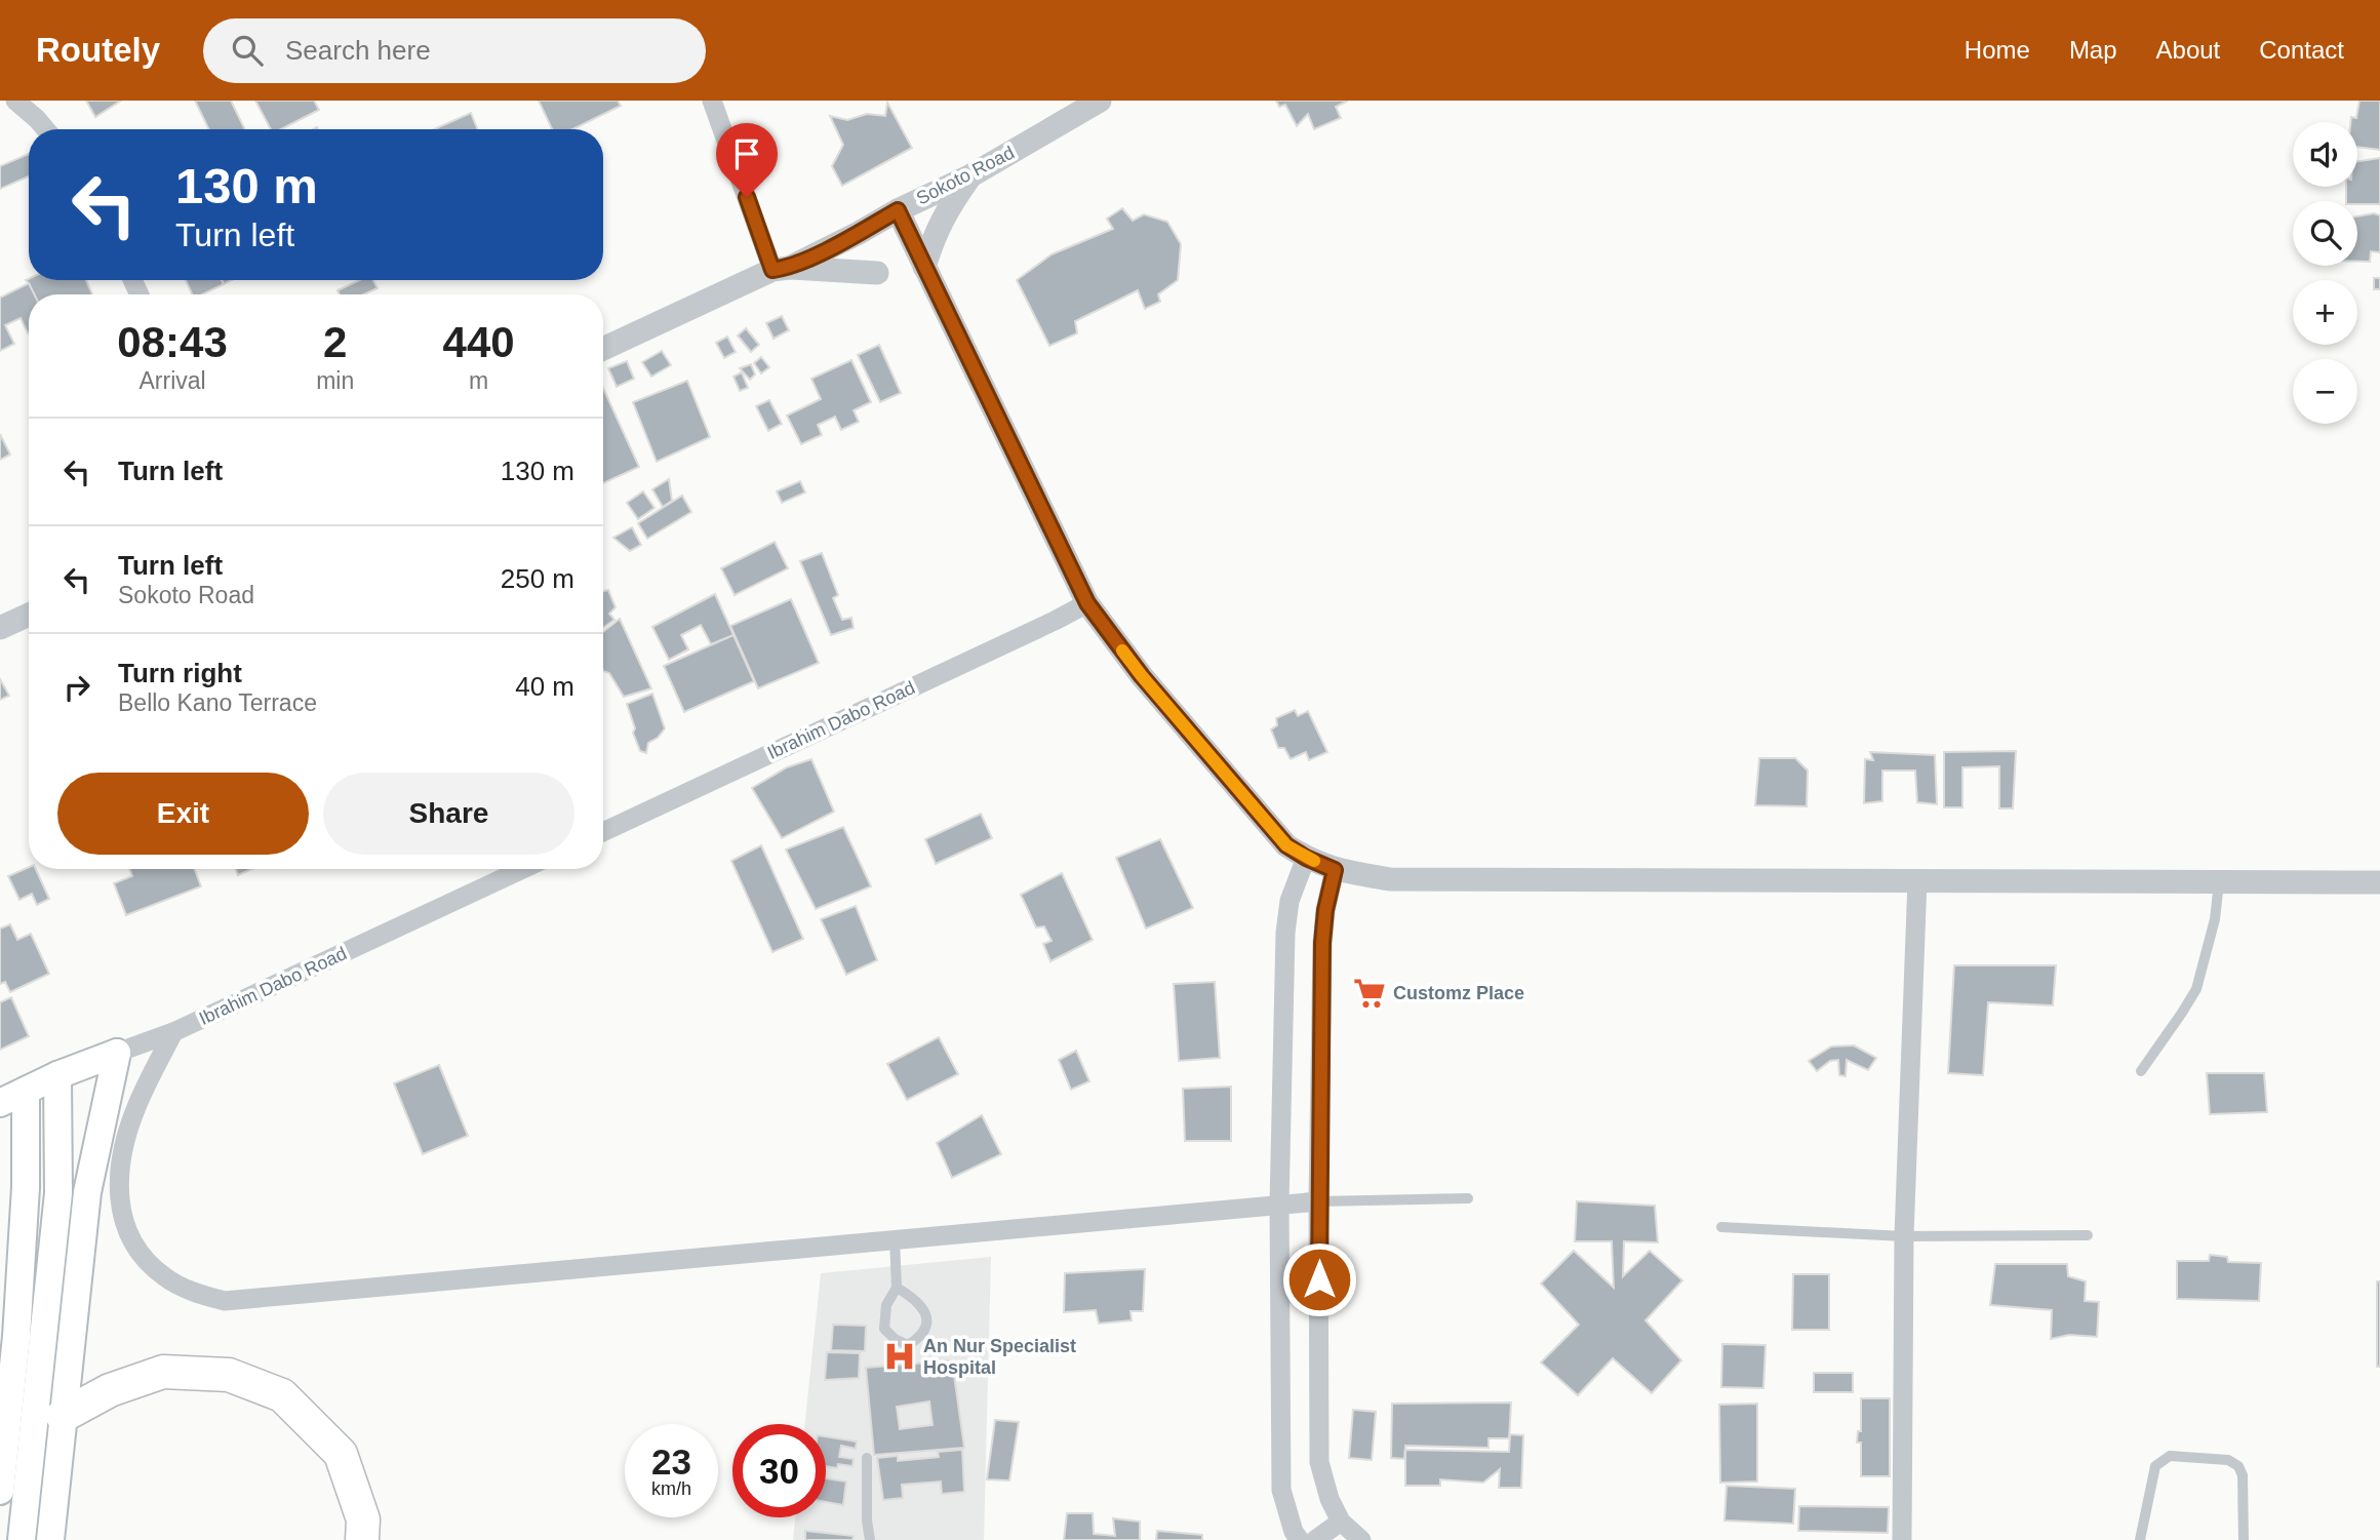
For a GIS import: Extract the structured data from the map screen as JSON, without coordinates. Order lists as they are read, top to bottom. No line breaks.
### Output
{"streets":{"main road":["Ibrahim Dabo Road"],"street":["Sokoto Road"]},"places":{"supermarket":["Customz Place"],"hospital":["An Nur Specialist Hospital"]},"page":{"header":"Routely","search":"Search here","nav":["Home","Map","About","Contact"],"map_buttons":["+","−"],"turn":["130 m","Turn left"],"eta":["08:43","Arrival","2","min","440","m"],"list":[{"name":"Turn left","value":"130 m"},{"name":"Turn left","note":"Sokoto Road","value":"250 m"},{"name":"Turn right","note":"Bello Kano Terrace","value":"40 m"}],"buttons":["Exit","Share"],"speed":"23 km/h","limit":"30"}}
